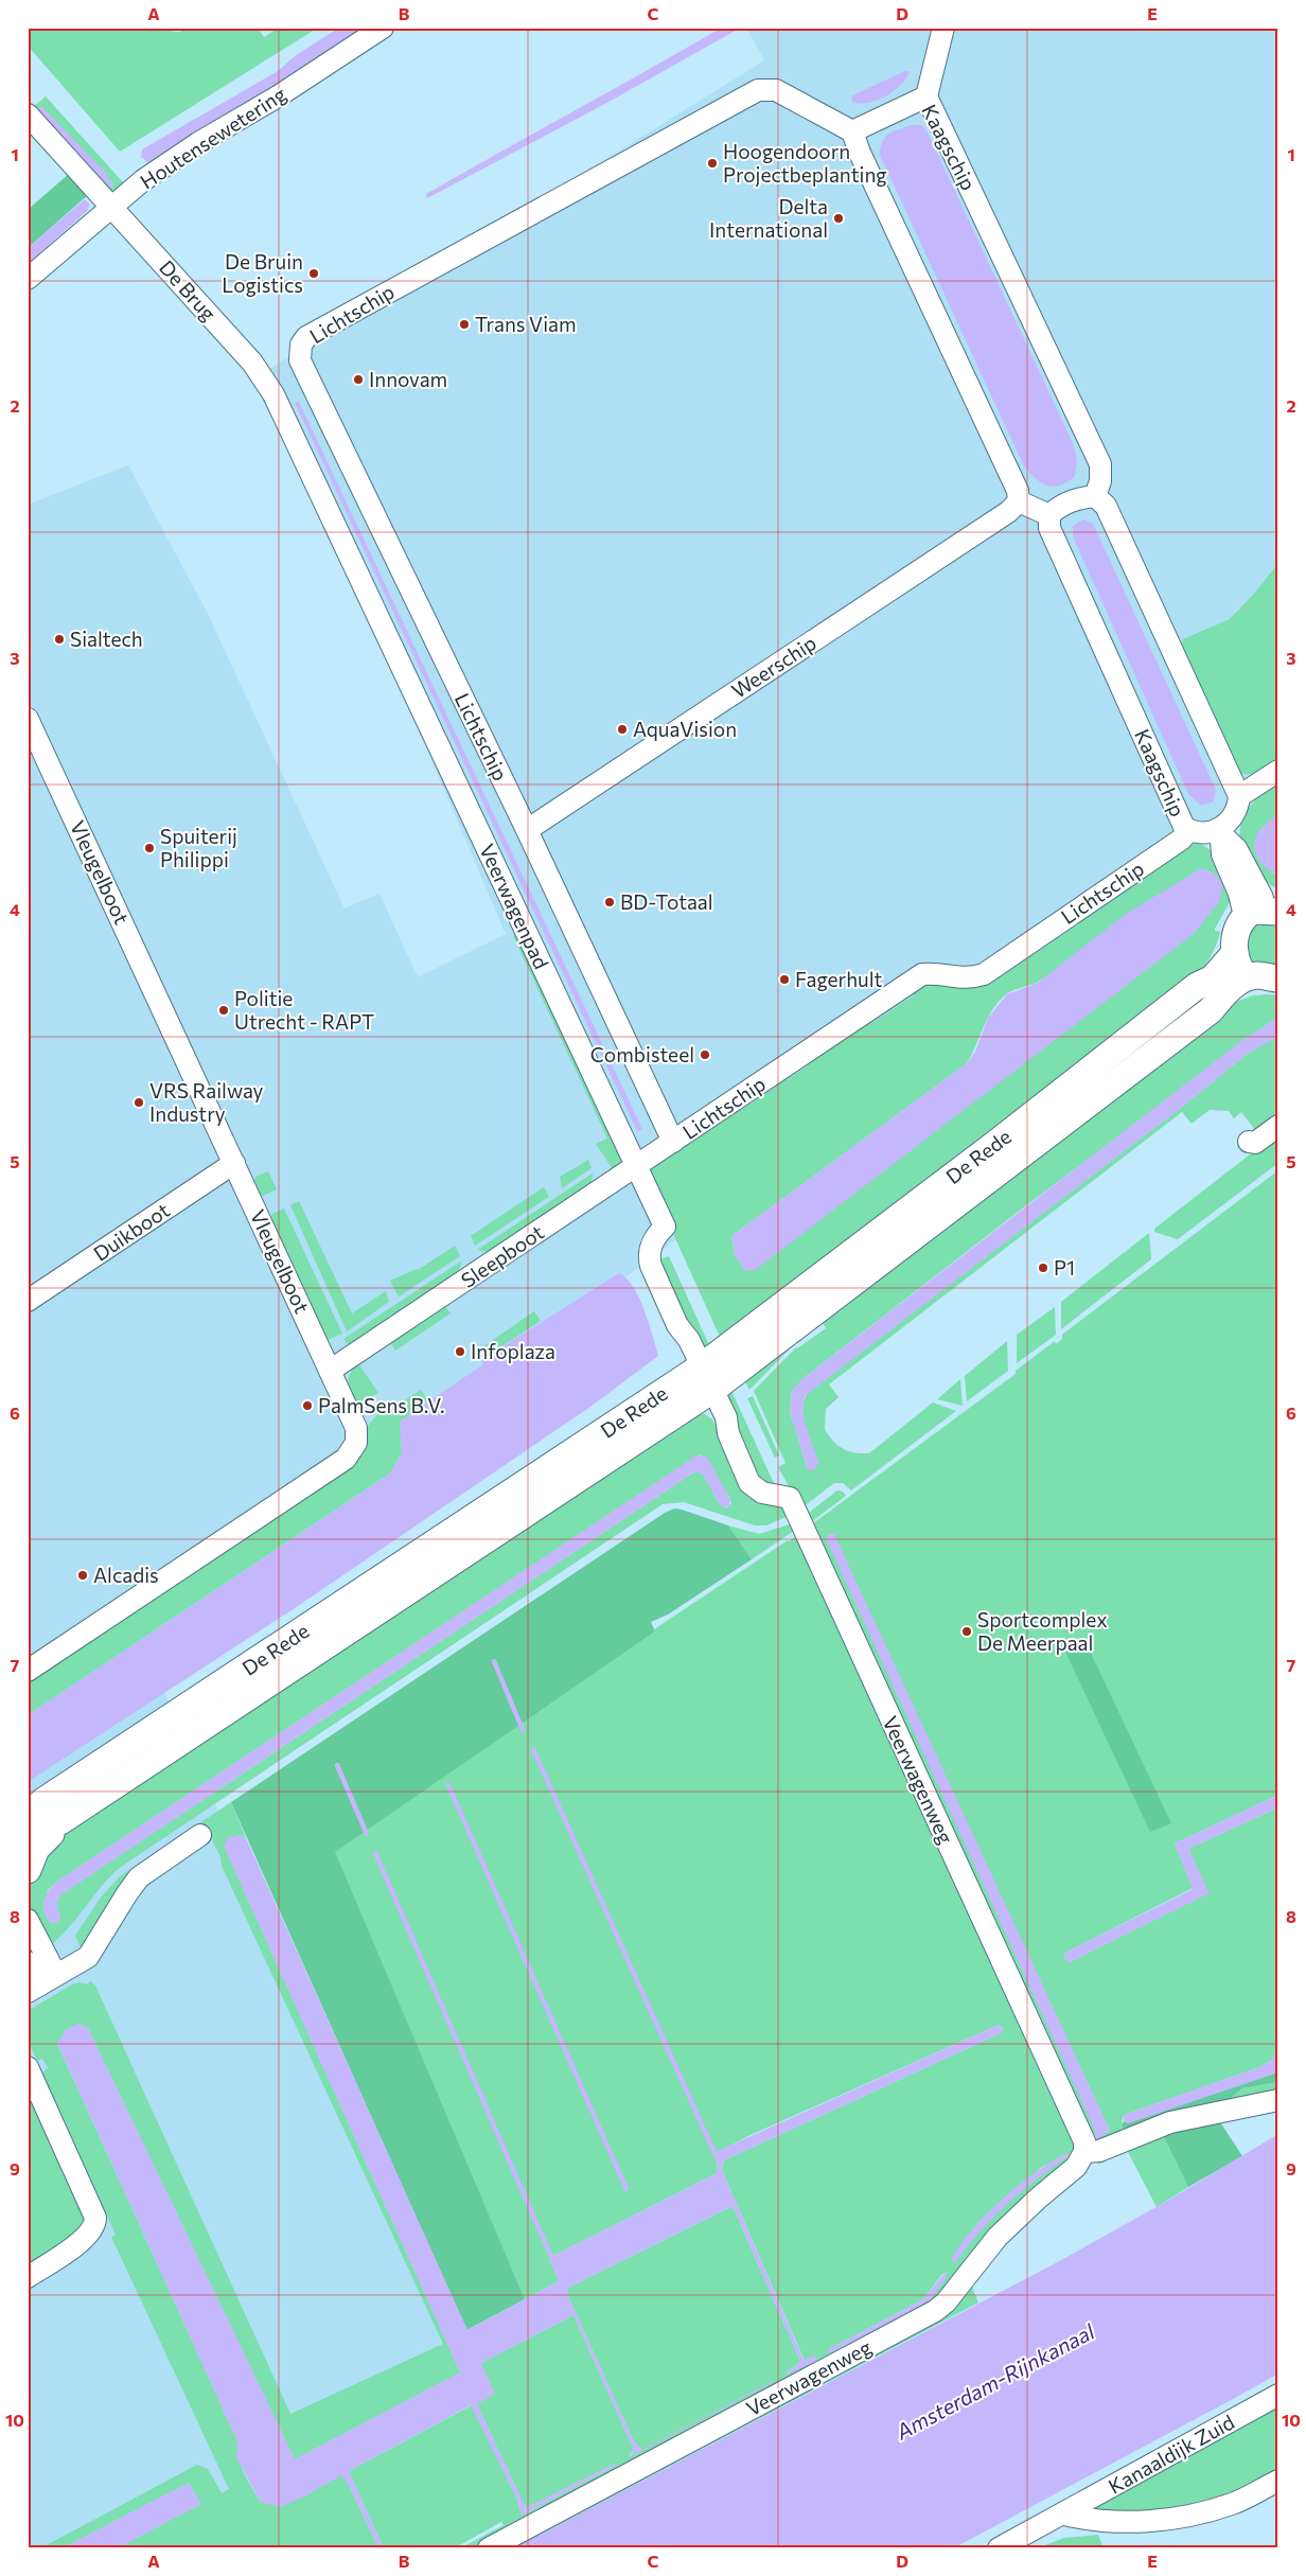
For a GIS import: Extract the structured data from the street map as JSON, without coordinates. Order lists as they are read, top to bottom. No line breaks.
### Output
{"streets":{"main road":["De Rede"],"street":["Houtensewetering","Kaagschip","De Brug","Lichtschip","Weerschip","Vleugelboot","Veerwagenpad","Duikboot","Sleepboot","Veerwagenweg","Kanaaldijk Zuid"]},"crossings":[["Houtensewetering","De Brug"],["Kaagschip","Lichtschip"],["De Brug","Veerwagenpad"],["Lichtschip","Weerschip"],["Lichtschip","Sleepboot"],["Vleugelboot","Duikboot"],["Vleugelboot","Sleepboot"],["Veerwagenpad","De Rede"],["Veerwagenpad","Sleepboot"],["Veerwagenpad","Veerwagenweg"],["De Rede","Veerwagenweg"]],"water":["Amsterdam-Rijnkanaal"],"places":["Hoogendoorn Projectbeplanting","Delta International","De Bruin Logistics","Trans Viam","Innovam","Sialtech","AquaVision","Spuiterij Philippi","BD-Totaal","Fagerhult","Politie Utrecht - RAPT","Combisteel","VRS Railway Industry","P1","Infoplaza","PalmSens B.V.","Alcadis","Sportcomplex De Meerpaal"],"grid":{"columns":["A","B","C","D","E"],"rows":["1","2","3","4","5","6","7","8","9","10"]}}
